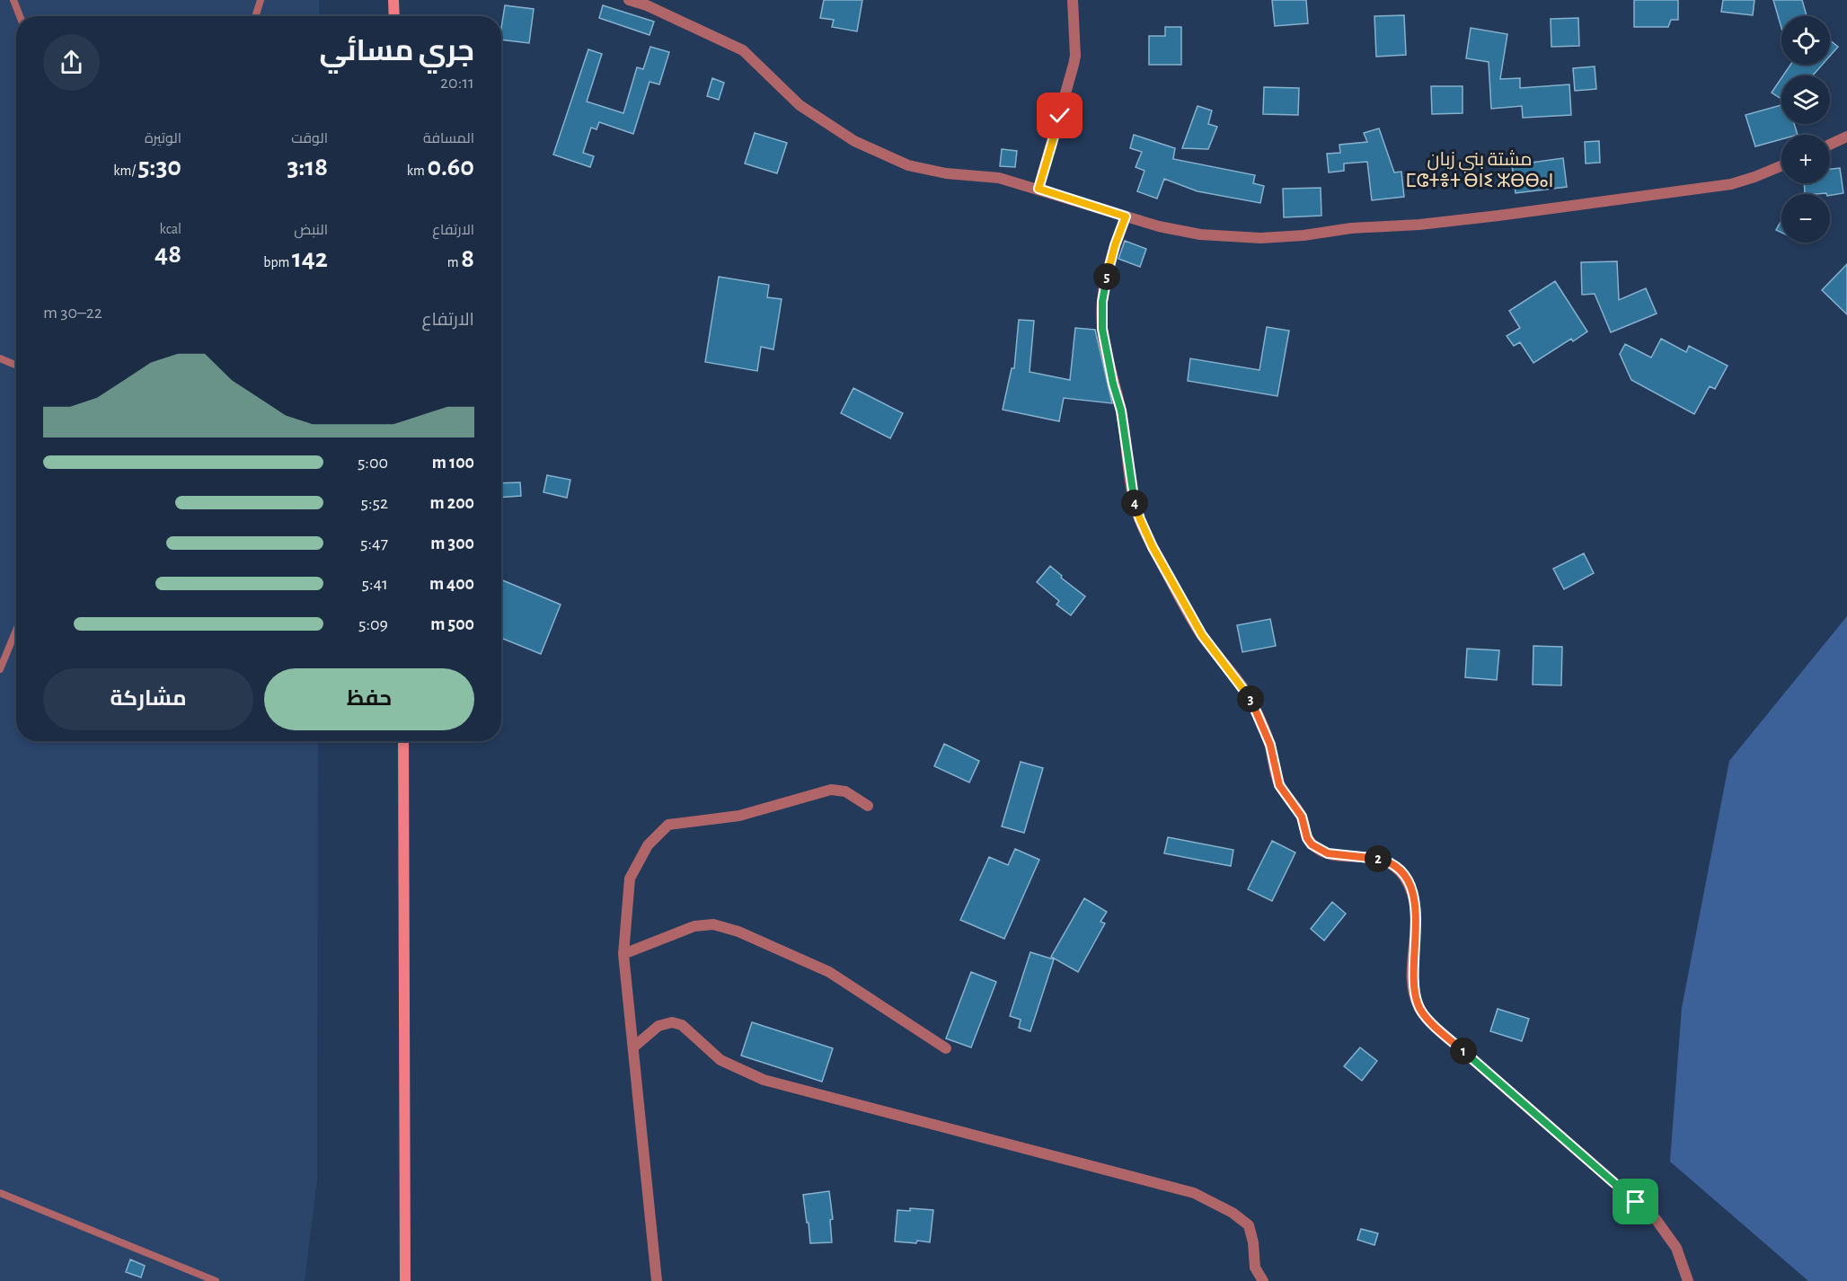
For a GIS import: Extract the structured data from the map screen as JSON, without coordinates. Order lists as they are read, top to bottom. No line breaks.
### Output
{"districts":["مشتة بني زبان ⵎⵛⵜⴻⵜ ⴱⵏⵉ ⵣⴱⴱⴰⵏ"],"page":{"map_buttons":["+","−"],"heading":["جري مسائي","20:11"],"stats":[["المسافة","0.60 km"],["الوقت","3:18"],["الوتيرة","5:30 /km"],["الارتفاع","8 m"],["النبض","142 bpm"],["kcal","48"]],"pins":["5","4","3","2","1"],"chart":["الارتفاع","22–30 m"],"list":[{"name":"100 m","note":"5:00"},{"name":"200 m","note":"5:52"},{"name":"300 m","note":"5:47"},{"name":"400 m","note":"5:41"},{"name":"500 m","note":"5:09"}],"buttons":["حفظ","مشاركة"]}}
